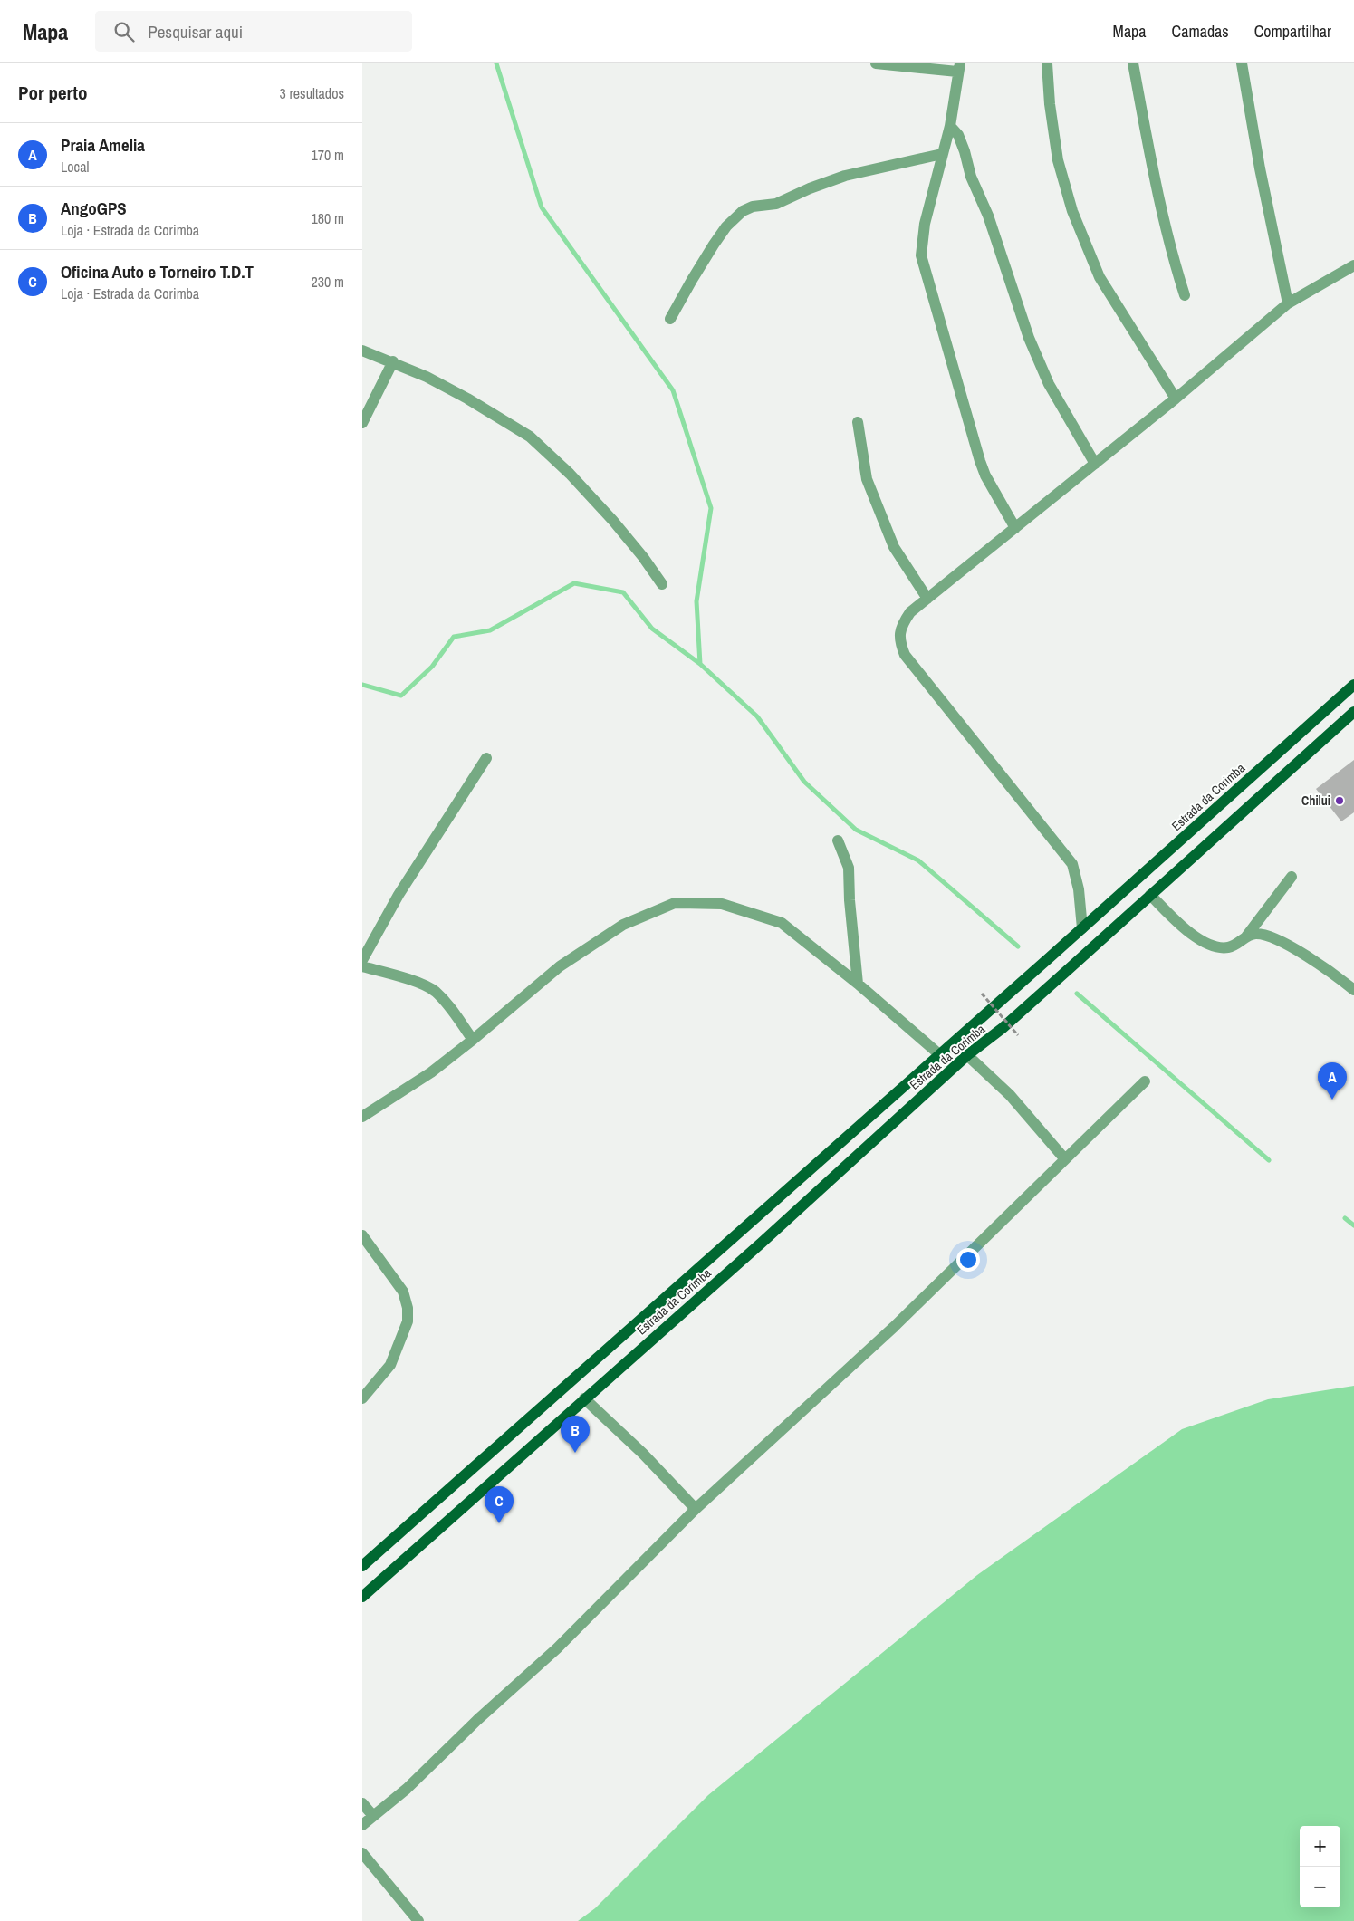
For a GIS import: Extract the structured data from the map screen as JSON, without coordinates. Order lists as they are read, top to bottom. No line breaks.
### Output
{"streets":{"main road":["Estrada da Corimba"]},"places":["Chilui"],"page":{"header":"Mapa","search":"Pesquisar aqui","nav":["Mapa","Camadas","Compartilhar"],"heading":["Por perto","3 resultados"],"list":[{"mark":"A","name":"Praia Amelia","note":"Local","value":"170 m"},{"mark":"B","name":"AngoGPS","note":"Loja · Estrada da Corimba","value":"180 m"},{"mark":"C","name":"Oficina Auto e Torneiro T.D.T","note":"Loja · Estrada da Corimba","value":"230 m"}],"pins":["A","B","C"],"map_buttons":["+","−"]}}
